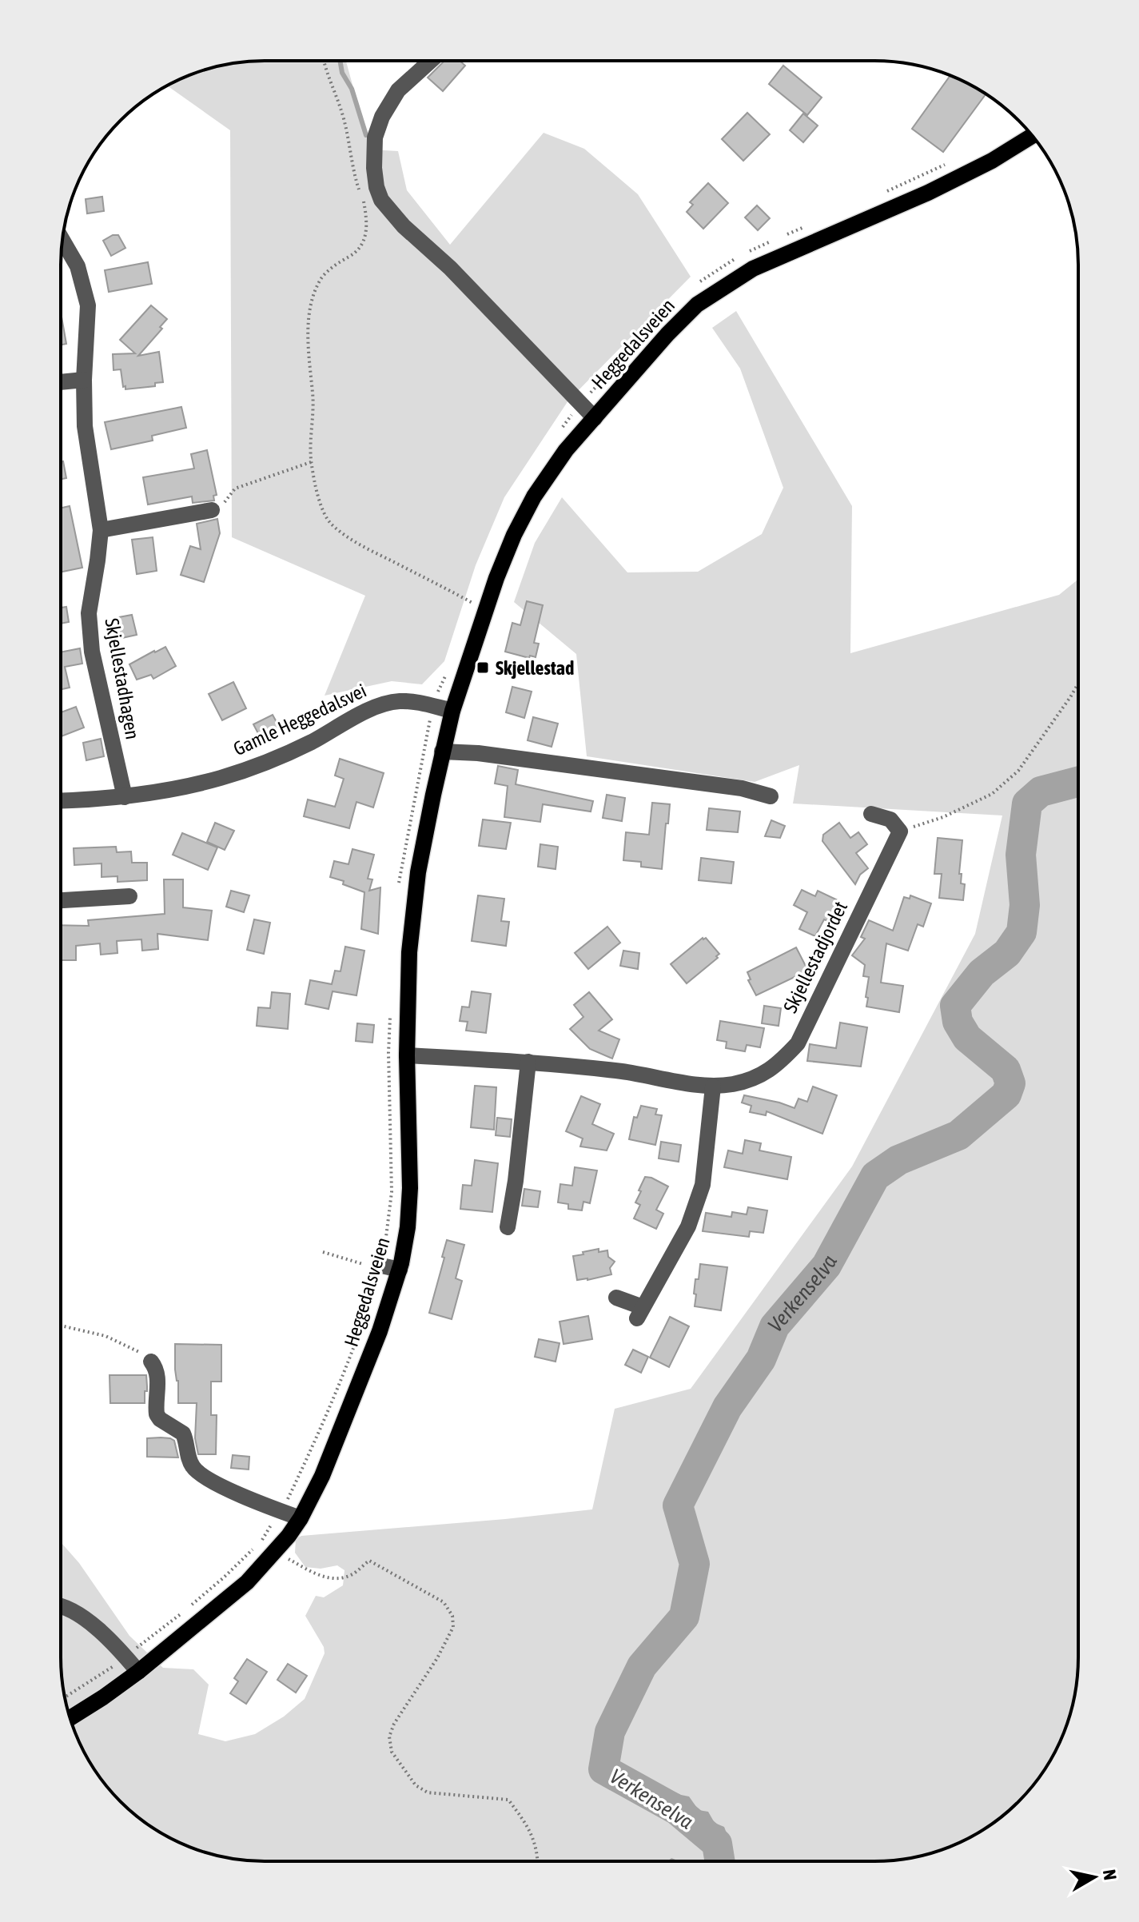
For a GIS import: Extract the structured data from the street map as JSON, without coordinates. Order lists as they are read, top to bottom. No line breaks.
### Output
{"streets":{"main road":["Heggedalsveien"],"street":["Skjellestadhagen","Gamle Heggedalsvei","Skjellestadjordet"]},"crossings":[["Heggedalsveien","Gamle Heggedalsvei"],["Heggedalsveien","Skjellestadjordet"],["Skjellestadhagen","Gamle Heggedalsvei"]],"water":["Verkenselva"],"places":{"transit":["Skjellestad"]},"north":"right"}
